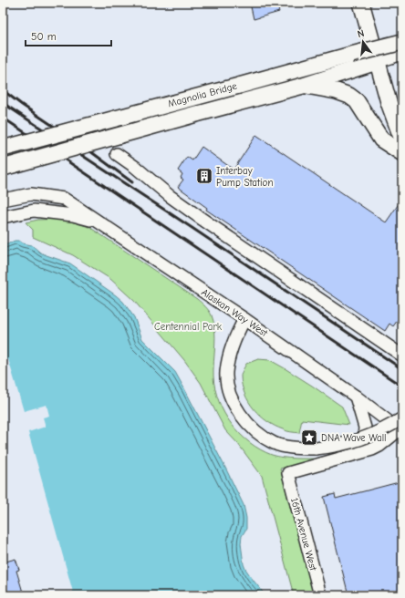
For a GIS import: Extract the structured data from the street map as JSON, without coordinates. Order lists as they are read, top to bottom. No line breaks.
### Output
{"streets":{"main road":["Magnolia Bridge"],"street":["Alaskan Way West","16th Avenue West"]},"parks":["Centennial Park"],"places":{"building":["Interbay Pump Station"],"place":["DNA Wave Wall"]},"scale_bar":"50 m","north":"top"}
